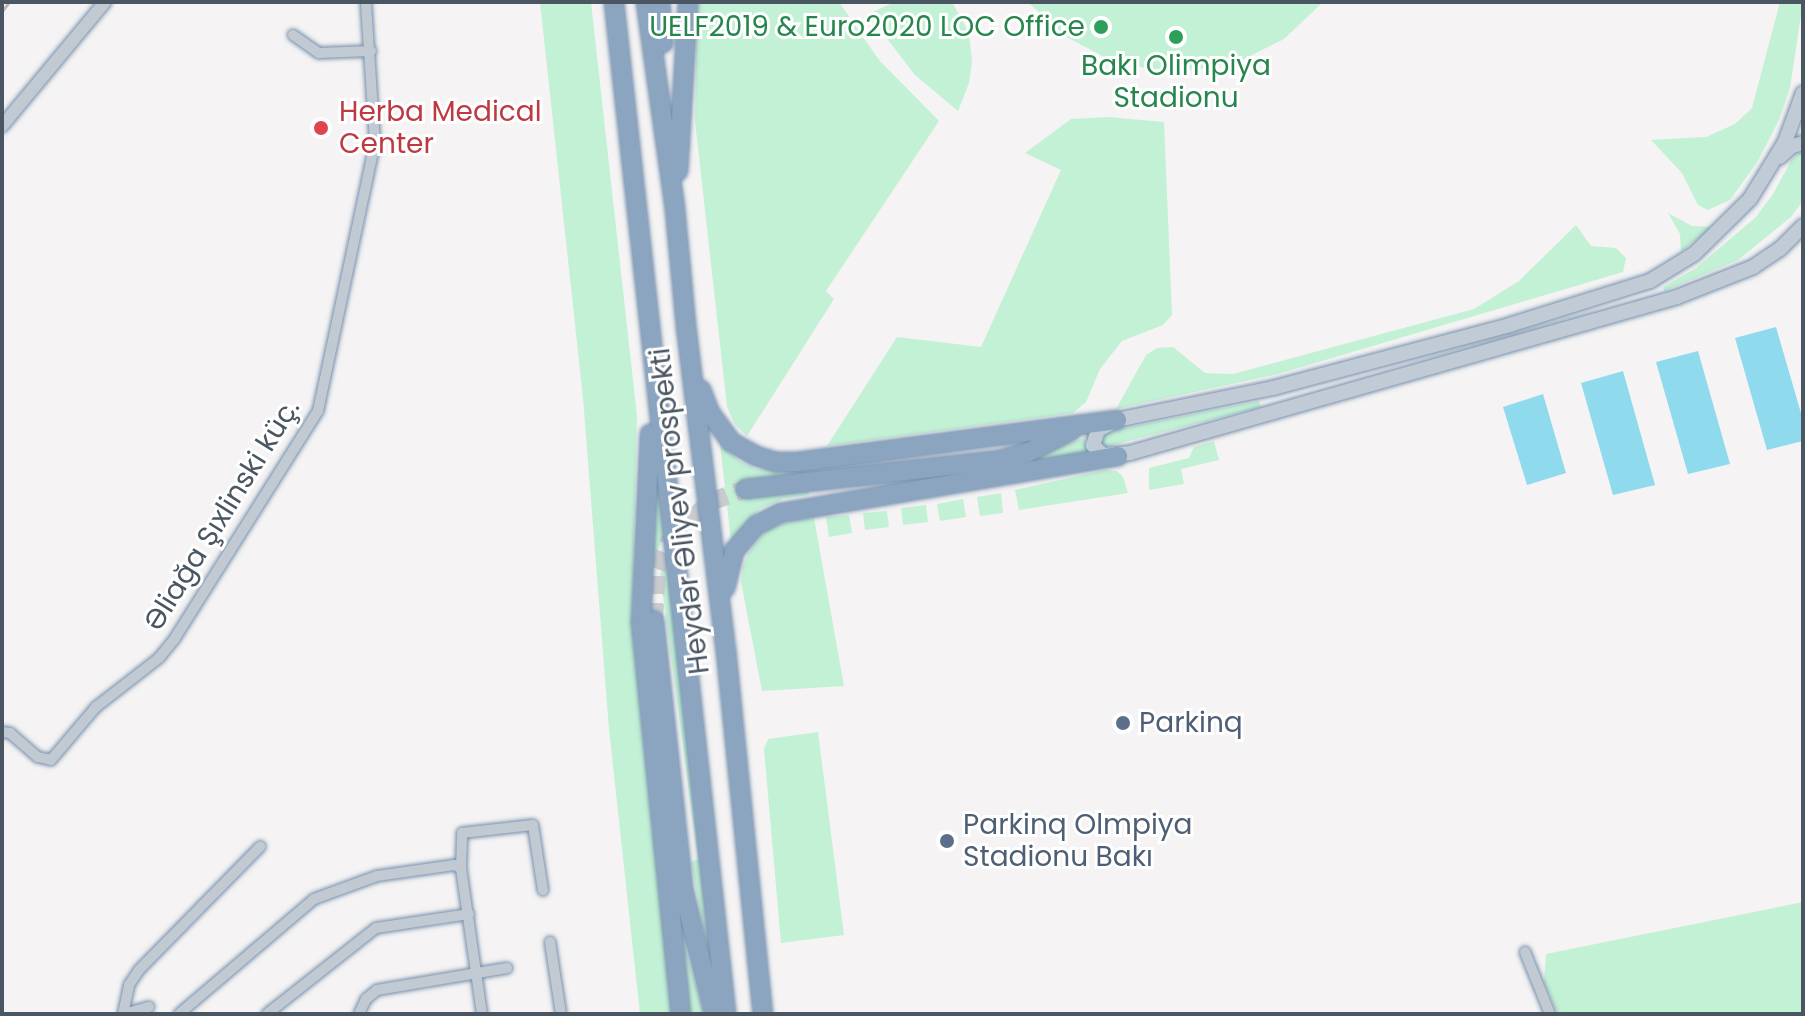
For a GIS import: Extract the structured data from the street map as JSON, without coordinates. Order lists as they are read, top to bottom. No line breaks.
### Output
{"streets":{"highway":["Heydər Əliyev prospekti"],"street":["Əliağa Şıxlinski küç."]},"places":["UELF2019 & Euro2020 LOC Office","Bakı Olimpiya Stadionu","Herba Medical Center","Parkinq","Parkinq Olmpiya Stadionu Bakı"]}
